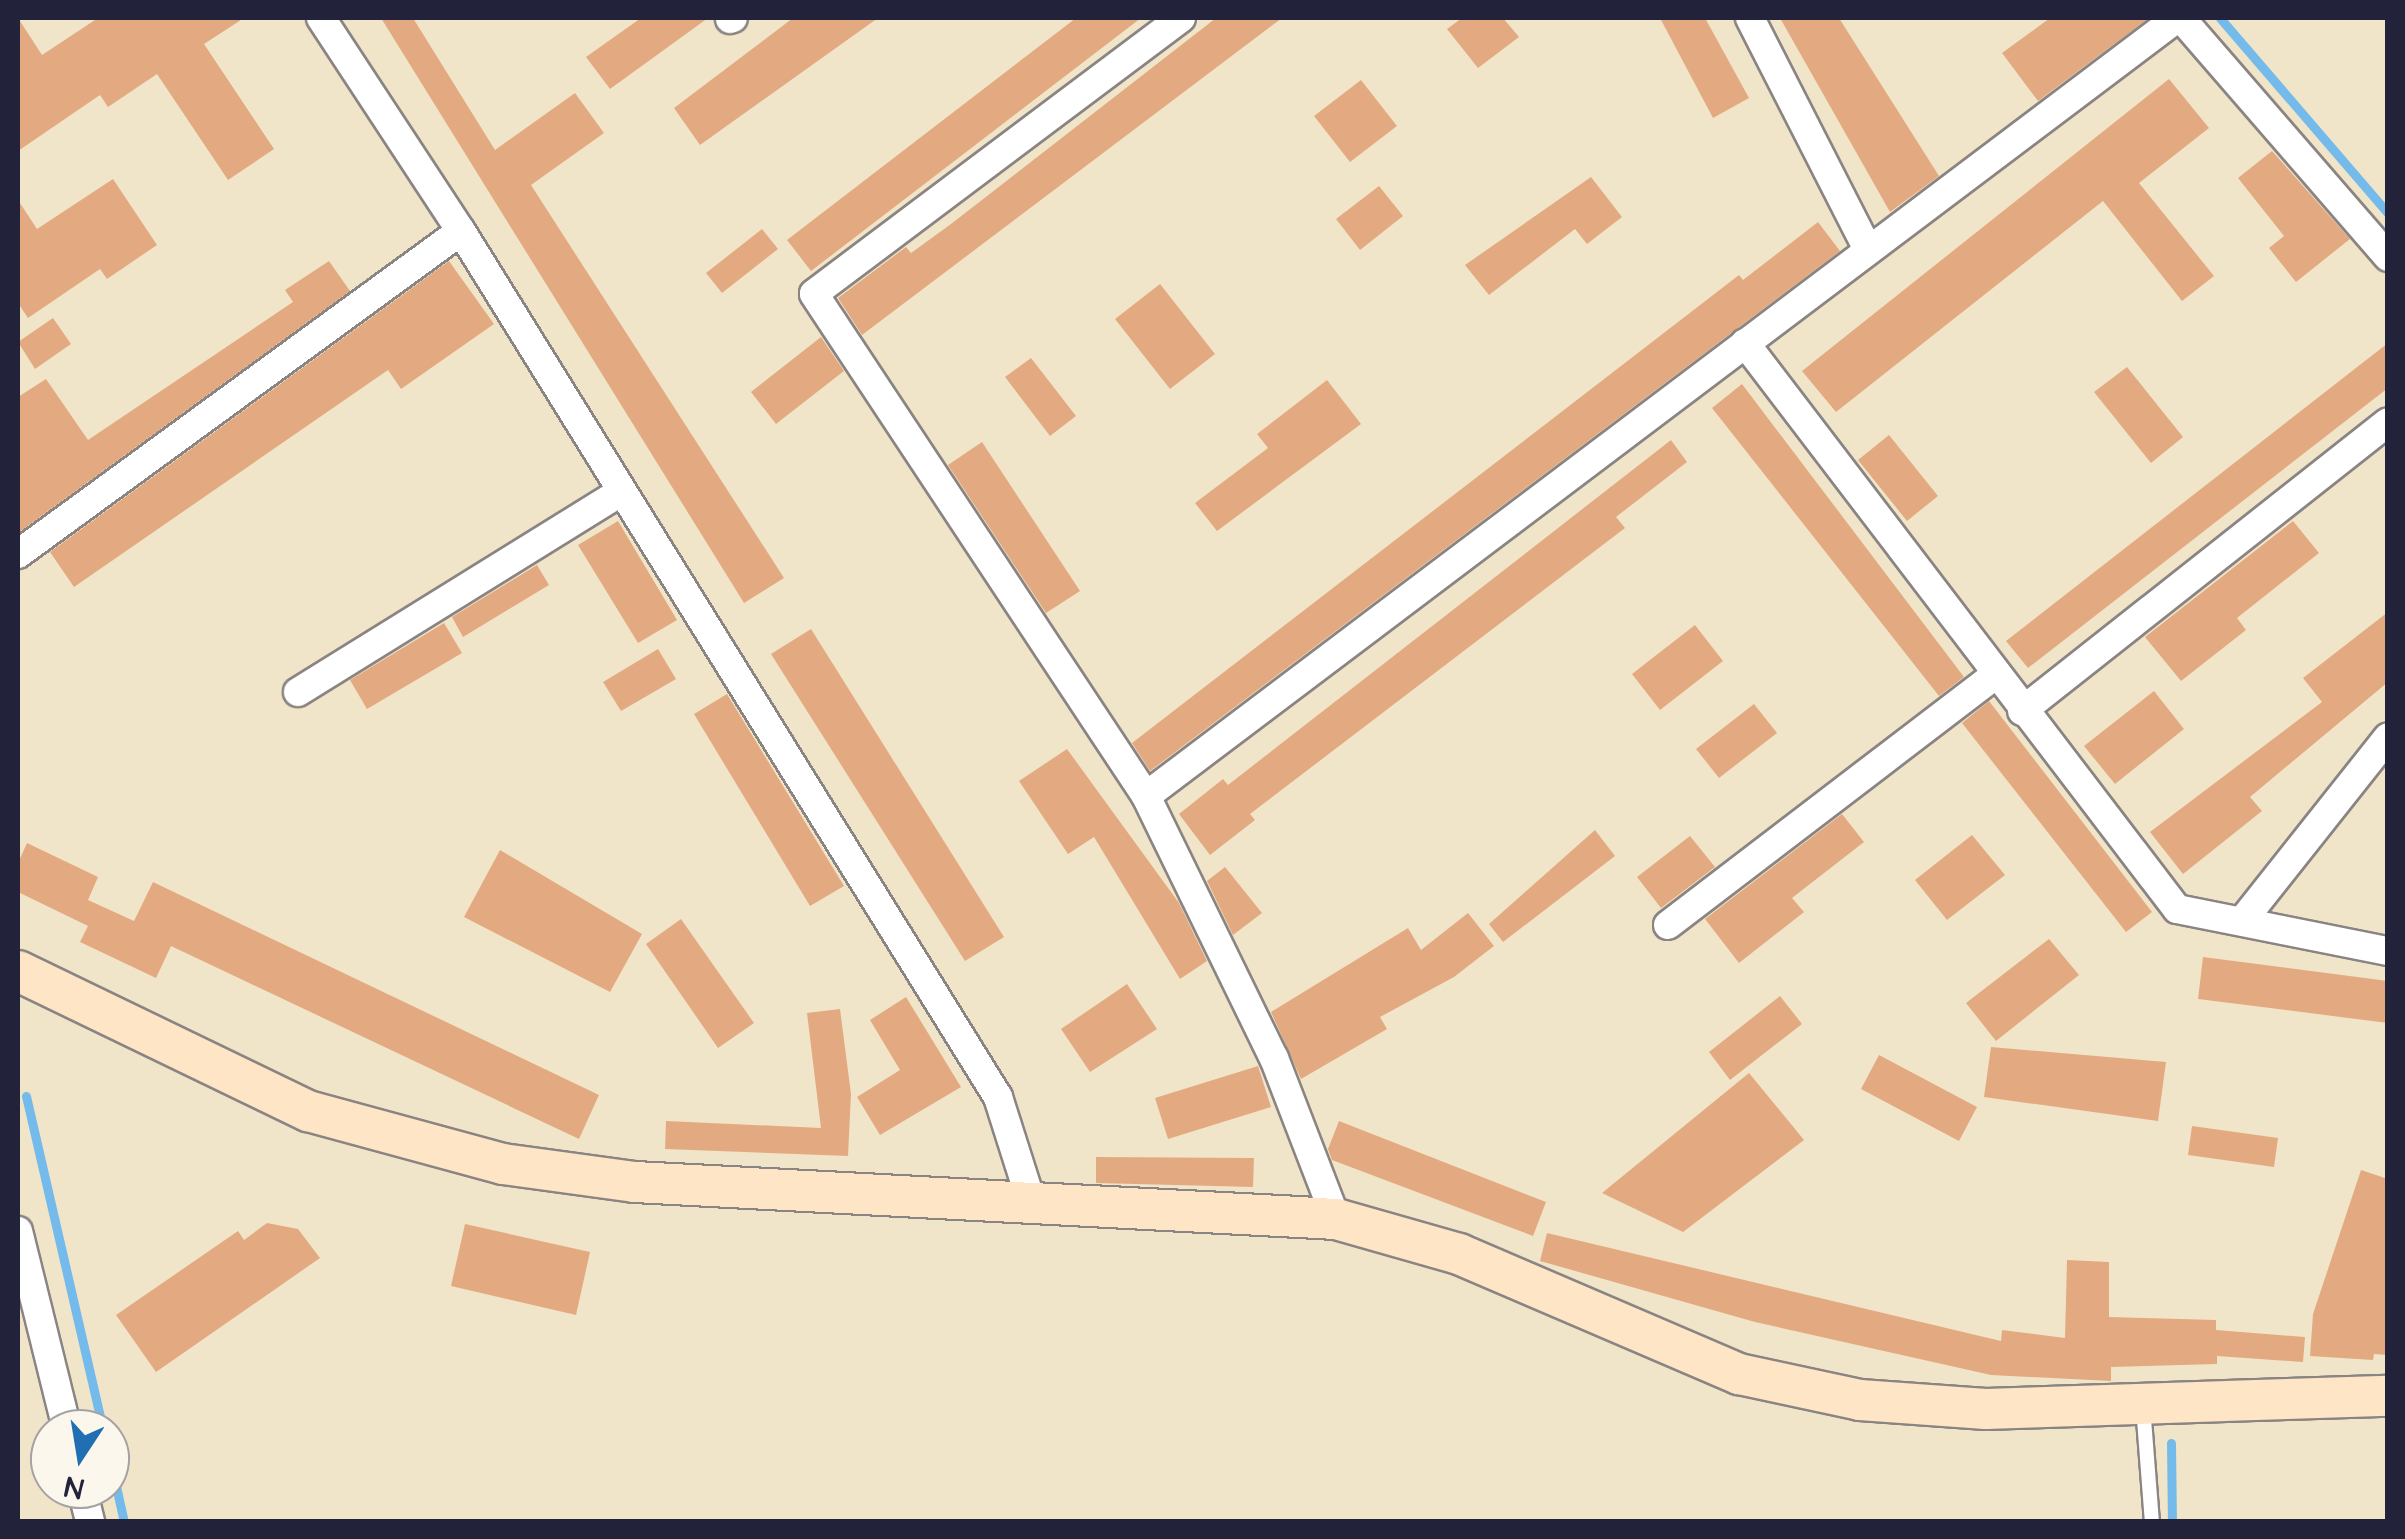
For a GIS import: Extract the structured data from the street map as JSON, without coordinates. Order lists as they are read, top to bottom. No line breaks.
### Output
{"north":"bottom"}
